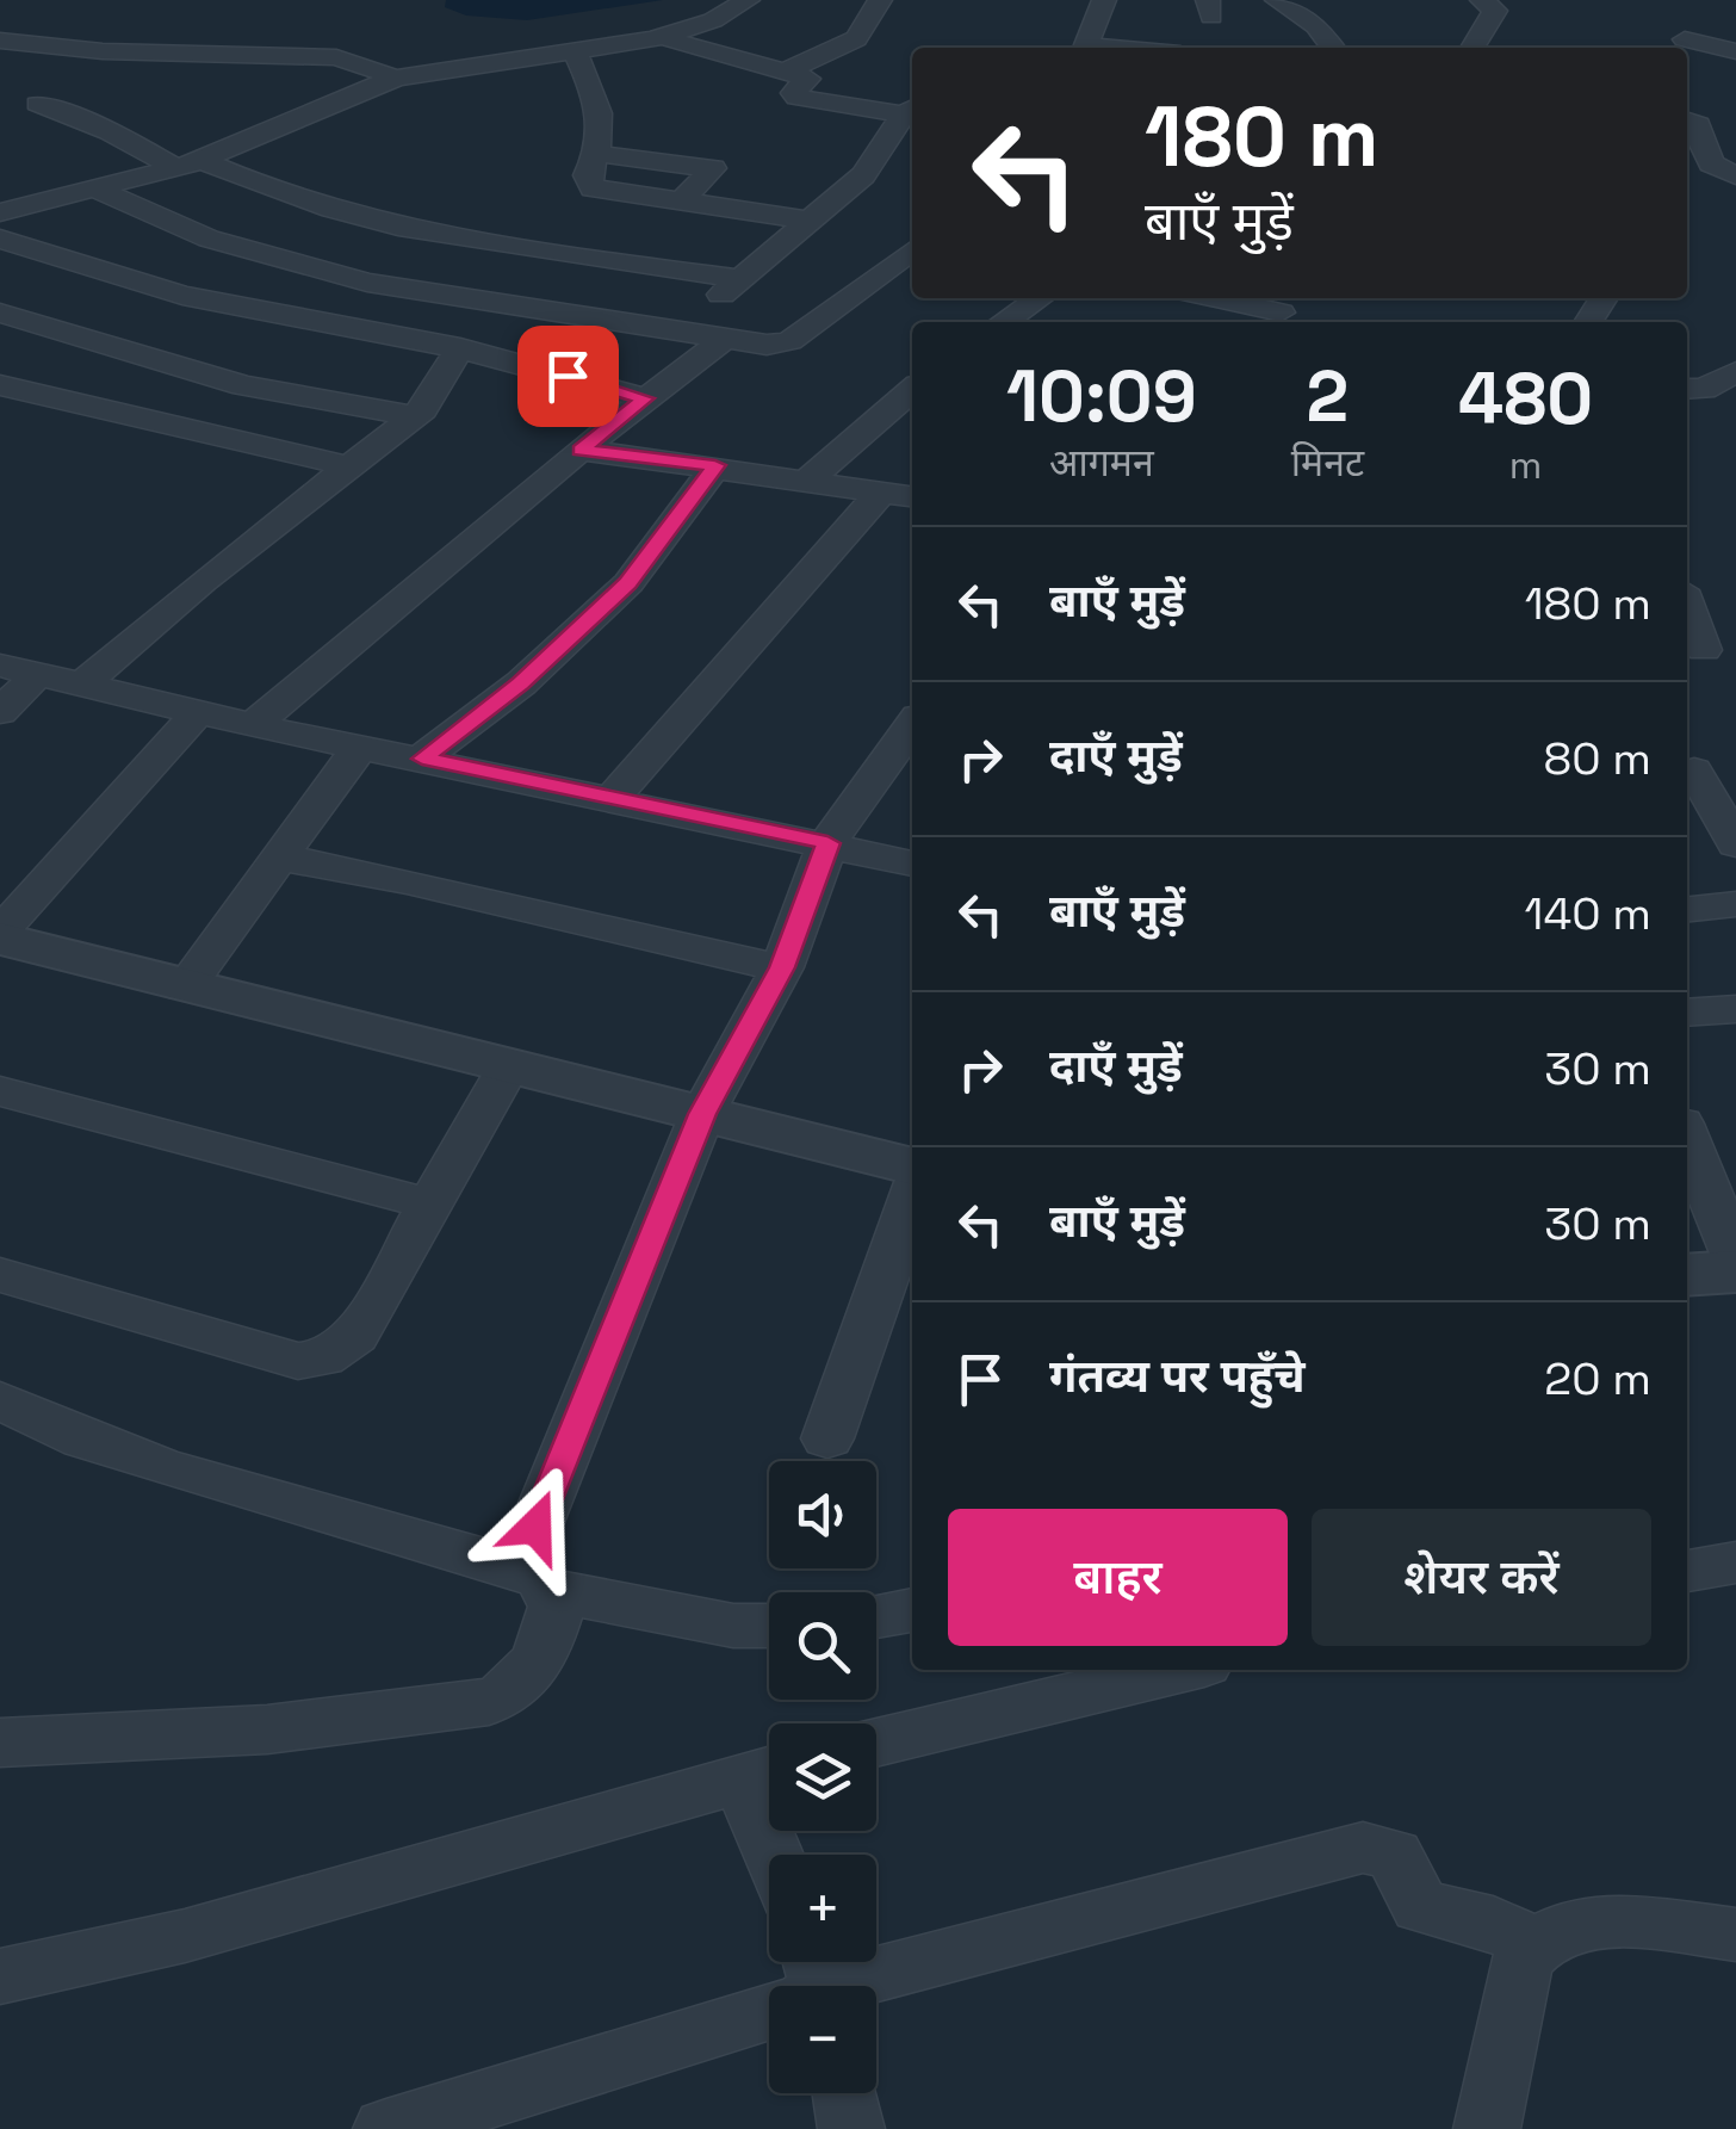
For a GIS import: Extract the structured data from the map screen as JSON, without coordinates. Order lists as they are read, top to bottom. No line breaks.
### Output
{"page":{"turn":["180 m","बाएँ मुड़ें"],"eta":["10:09","आगमन","2","मिनट","480","m"],"list":[{"name":"बाएँ मुड़ें","value":"180 m"},{"name":"दाएँ मुड़ें","value":"80 m"},{"name":"बाएँ मुड़ें","value":"140 m"},{"name":"दाएँ मुड़ें","value":"30 m"},{"name":"बाएँ मुड़ें","value":"30 m"},{"name":"गंतव्य पर पहुँचे","value":"20 m"}],"map_buttons":["+","−"],"buttons":["बाहर","शेयर करें"]}}
